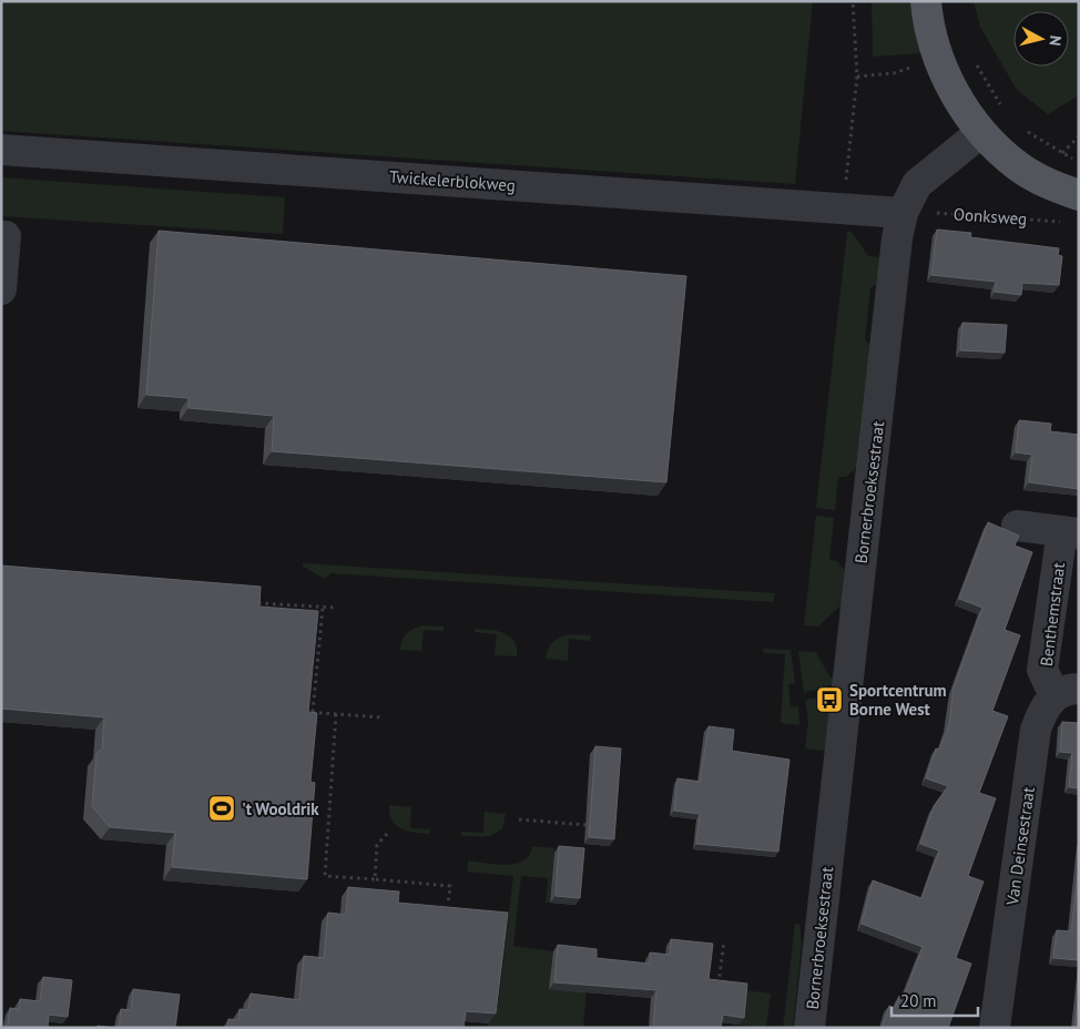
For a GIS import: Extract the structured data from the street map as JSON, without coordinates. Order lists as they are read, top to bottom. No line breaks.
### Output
{"streets":{"street":["Twickelerblokweg","Bornerbroeksestraat","Benthemstraat","Van Deinsestraat"],"path":["Oonksweg"]},"crossings":[["Twickelerblokweg","Oonksweg"],["Twickelerblokweg","Bornerbroeksestraat"],["Oonksweg","Bornerbroeksestraat"],["Benthemstraat","Van Deinsestraat"]],"places":{"bus stop":["Sportcentrum Borne West"],"sports":["'t Wooldrik"]},"scale_bar":"20 m","north":"right"}
